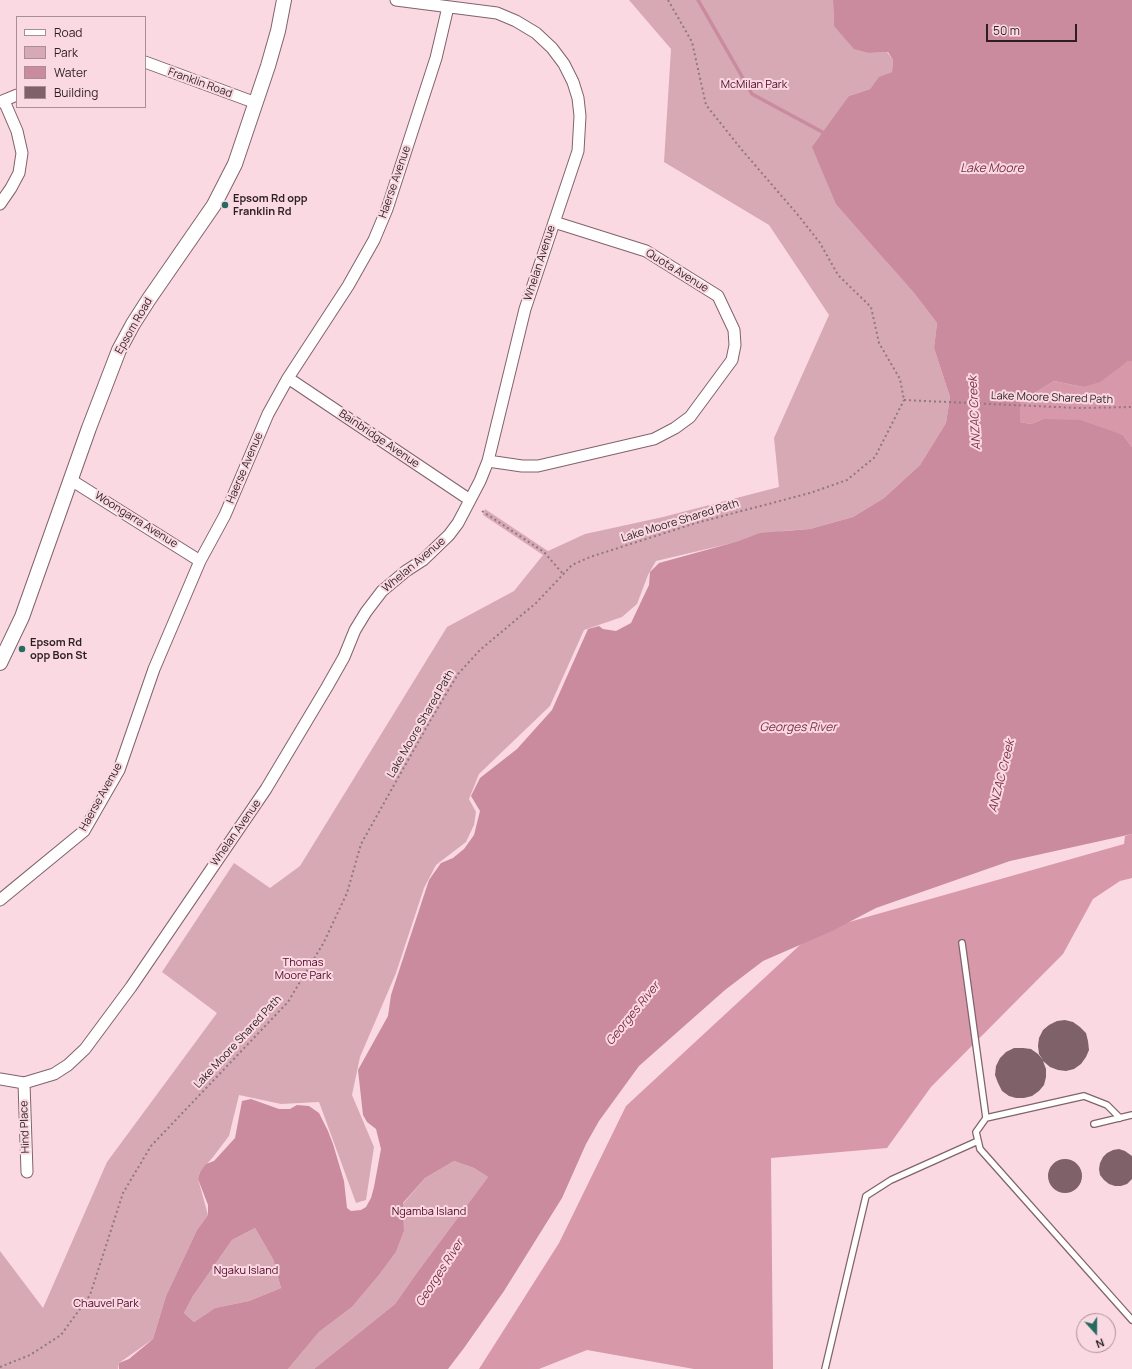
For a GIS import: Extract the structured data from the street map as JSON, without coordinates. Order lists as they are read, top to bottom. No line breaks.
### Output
{"streets":{"street":["Franklin Road","Haerse Avenue","Whelan Avenue","Quota Avenue","Epsom Road","Bainbridge Avenue","Woongarra Avenue","Hind Place"],"path":["Lake Moore Shared Path"]},"crossings":[["Franklin Road","Epsom Road"],["Haerse Avenue","Whelan Avenue"],["Haerse Avenue","Bainbridge Avenue"],["Haerse Avenue","Woongarra Avenue"],["Whelan Avenue","Quota Avenue"],["Whelan Avenue","Bainbridge Avenue"],["Whelan Avenue","Hind Place"],["Epsom Road","Woongarra Avenue"]],"water":["Lake Moore","ANZAC Creek","Georges River"],"parks":["McMilan Park","Thomas Moore Park","Ngamba Island","Ngaku Island","Chauvel Park"],"places":["Epsom Rd opp Franklin Rd","Epsom Rd opp Bon St"],"legend":["Road","Park","Water","Building"],"scale_bar":"50 m","north":"bottom"}
